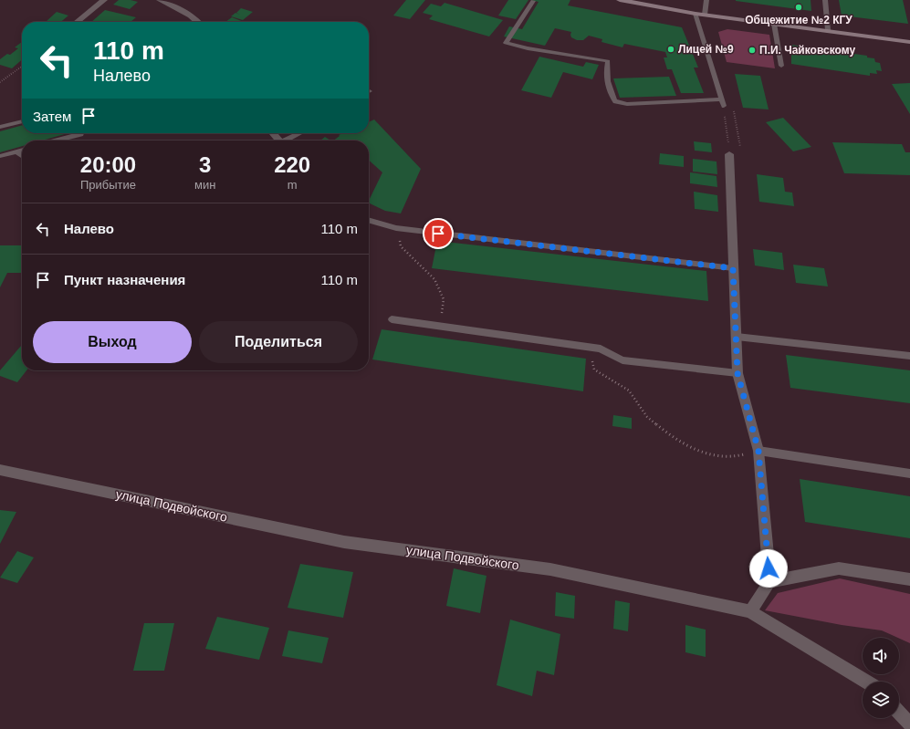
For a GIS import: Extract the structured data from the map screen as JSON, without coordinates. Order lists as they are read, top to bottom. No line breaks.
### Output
{"streets":{"street":["улица Подвойского"]},"places":["Общежитие №2 КГУ","Лицей №9","П.И. Чайковскому"],"page":{"turn":["110 m","Налево"],"then":"Затем","eta":["20:00","Прибытие","3","мин","220","m"],"list":[{"name":"Налево","value":"110 m"},{"name":"Пункт назначения","value":"110 m"}],"buttons":["Выход","Поделиться"]}}
